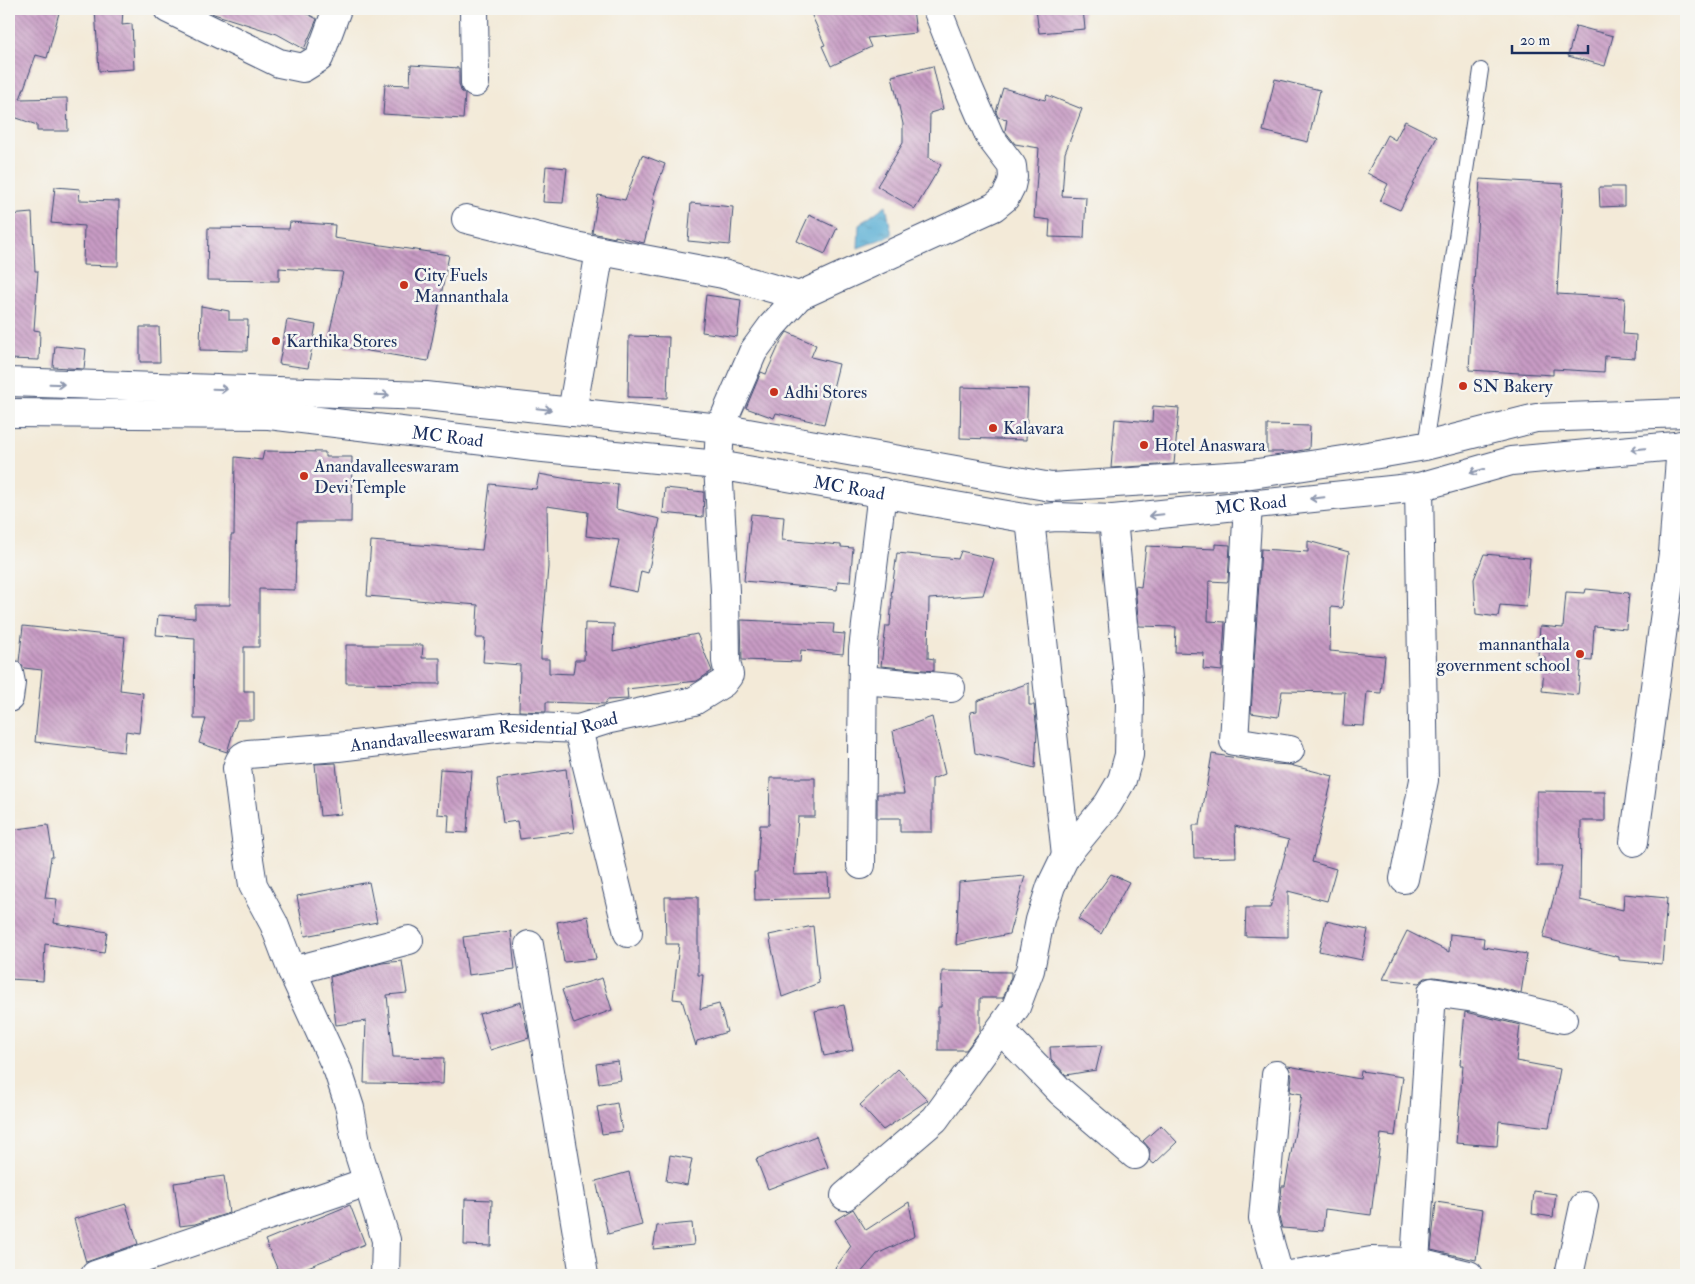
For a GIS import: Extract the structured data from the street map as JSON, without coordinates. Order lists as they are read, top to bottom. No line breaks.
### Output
{"streets":{"street":["MC Road","Anandavalleeswaram Residential Road"]},"crossings":[["MC Road","Anandavalleeswaram Residential Road"]],"places":["City Fuels Mannanthala","Karthika Stores","SN Bakery","Adhi Stores","Kalavara","Hotel Anaswara","Anandavalleeswaram Devi Temple","mannanthala government school"],"scale_bar":"20 m"}
